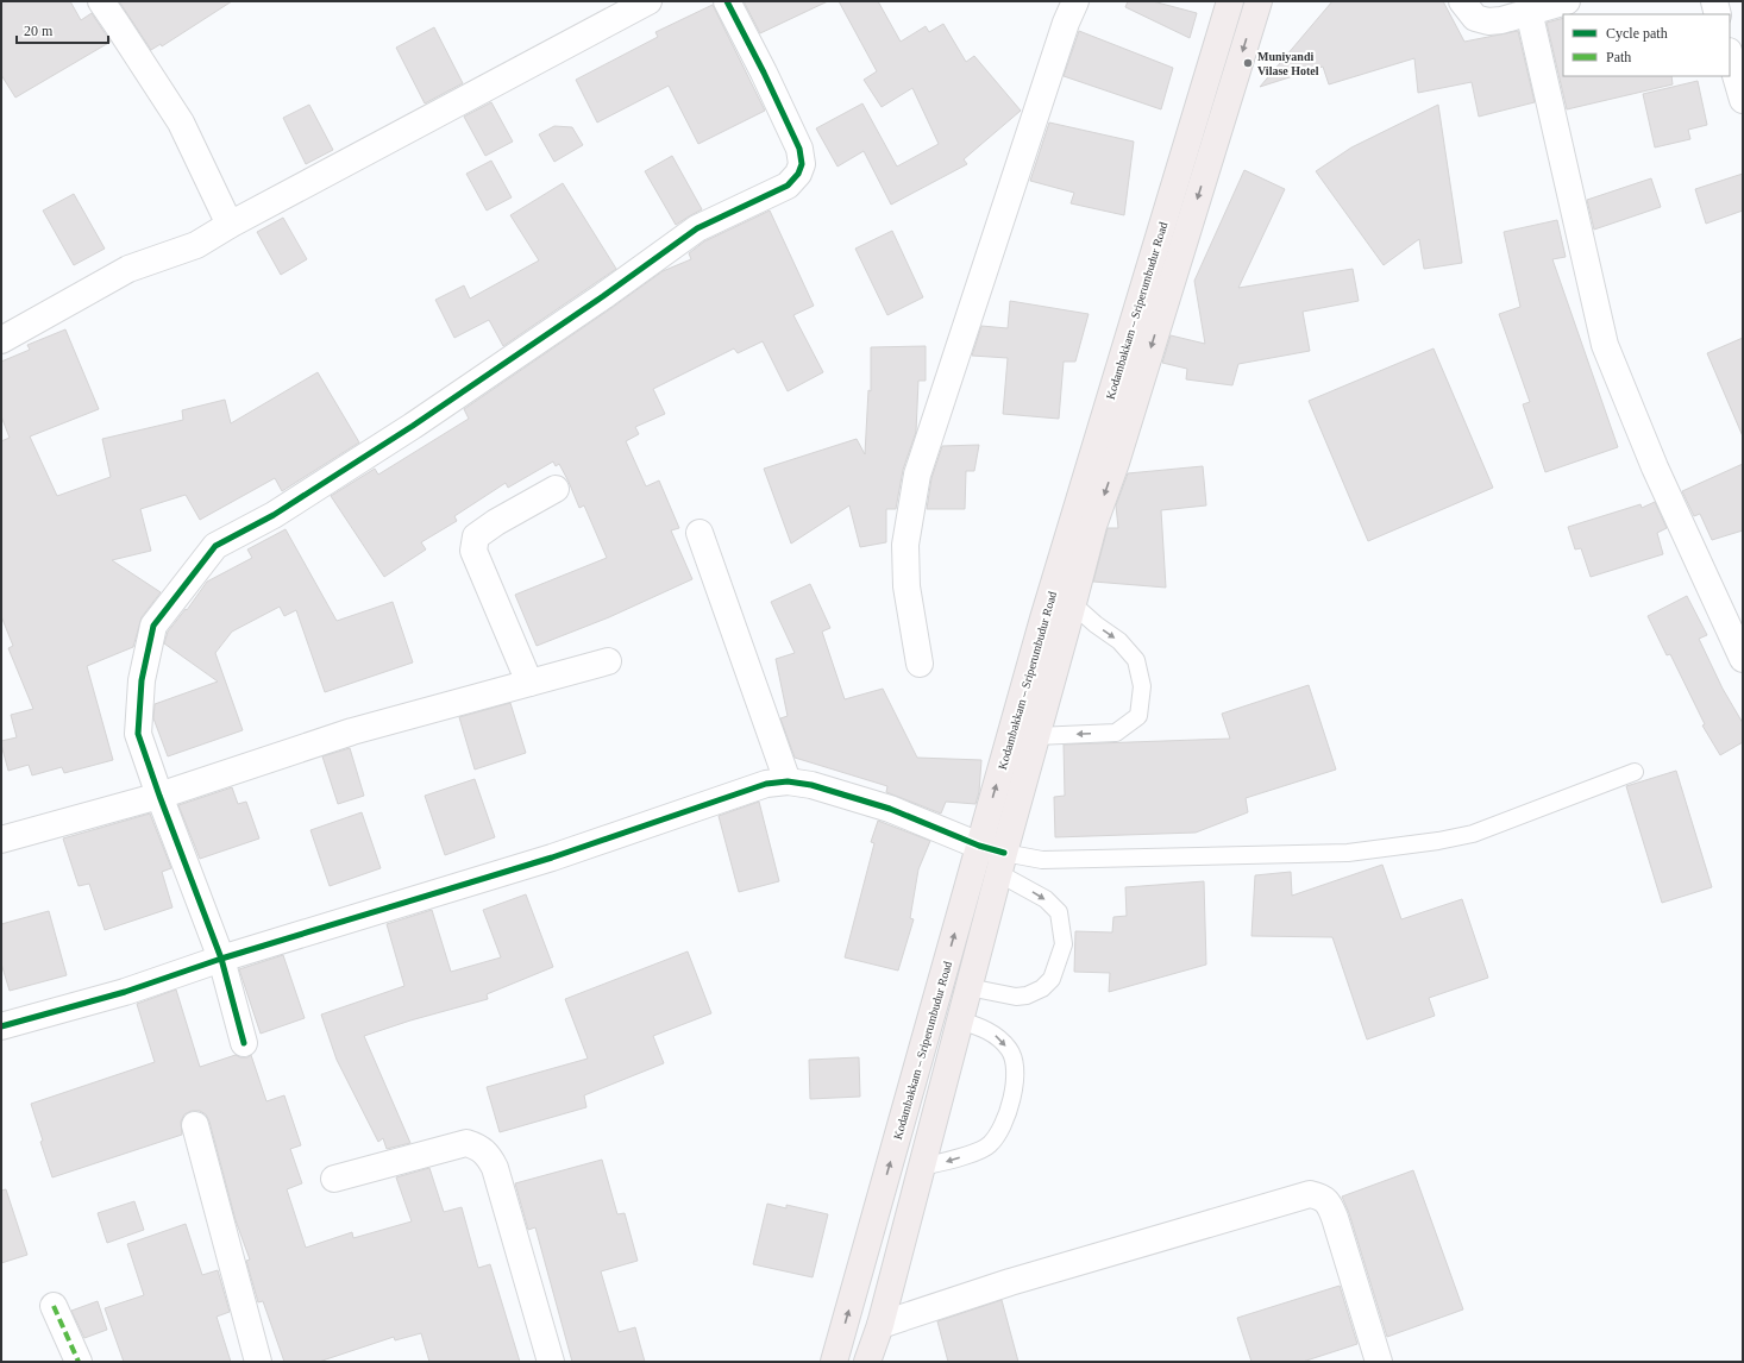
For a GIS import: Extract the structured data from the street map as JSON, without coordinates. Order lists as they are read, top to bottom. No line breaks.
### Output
{"streets":{"main road":["Kodambakkam – Sriperumbudur Road"]},"places":["Muniyandi Vilase Hotel"],"legend":["Cycle path","Path"],"scale_bar":"20 m"}
